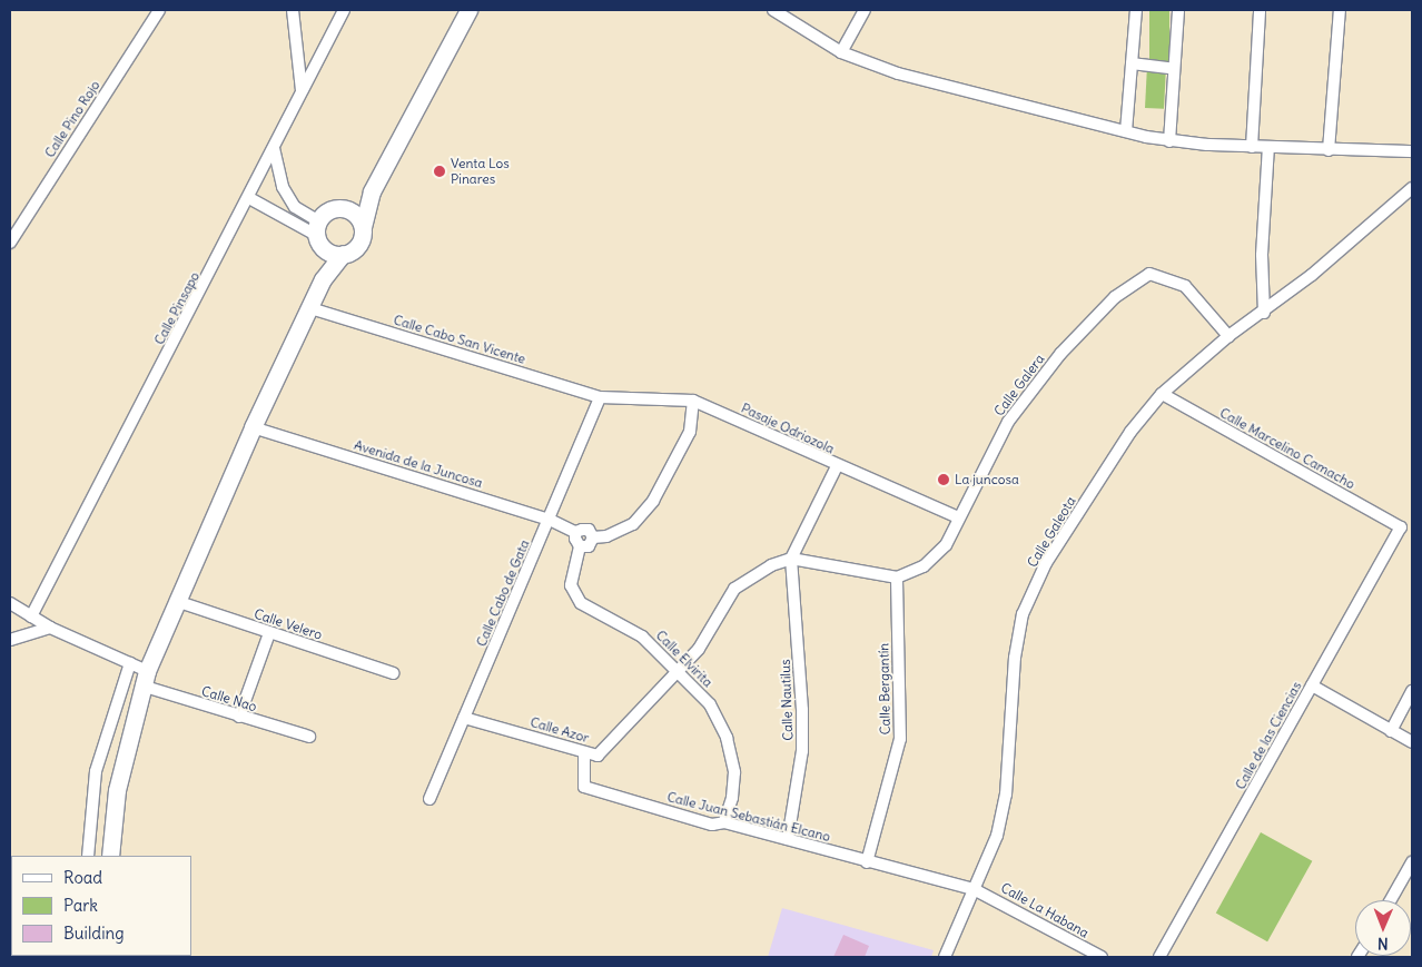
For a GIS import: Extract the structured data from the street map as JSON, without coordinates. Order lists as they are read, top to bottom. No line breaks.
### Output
{"streets":{"street":["Calle Pino Rojo","Calle Pinsapo","Calle Cabo San Vicente","Calle Galera","Pasaje Odriozola","Calle Marcelino Camacho","Avenida de la Juncosa","Calle Galeota","Calle Cabo de Gata","Calle Velero","Calle Elvirita","Calle Bergantín","Calle Nao","Calle Nautilus","Calle Azor","Calle de las Ciencias","Calle Juan Sebastián Elcano","Calle La Habana"]},"crossings":[["Calle Pinsapo","Calle Nao"],["Calle Cabo San Vicente","Pasaje Odriozola"],["Calle Cabo San Vicente","Calle Cabo de Gata"],["Calle Galera","Pasaje Odriozola"],["Calle Galera","Calle Galeota"],["Calle Galera","Calle Bergantín"],["Pasaje Odriozola","Calle Cabo de Gata"],["Calle Marcelino Camacho","Calle Galeota"],["Calle Marcelino Camacho","Calle de las Ciencias"],["Avenida de la Juncosa","Calle Cabo de Gata"],["Calle Galeota","Calle Juan Sebastián Elcano"],["Calle Galeota","Calle La Habana"],["Calle Cabo de Gata","Calle Azor"],["Calle Elvirita","Calle Azor"],["Calle Elvirita","Calle Juan Sebastián Elcano"],["Calle Bergantín","Calle Juan Sebastián Elcano"],["Calle Nautilus","Calle Juan Sebastián Elcano"],["Calle Azor","Calle Juan Sebastián Elcano"],["Calle Juan Sebastián Elcano","Calle La Habana"]],"places":["Venta Los Pinares","La juncosa"],"legend":["Road","Park","Building"],"north":"bottom"}
